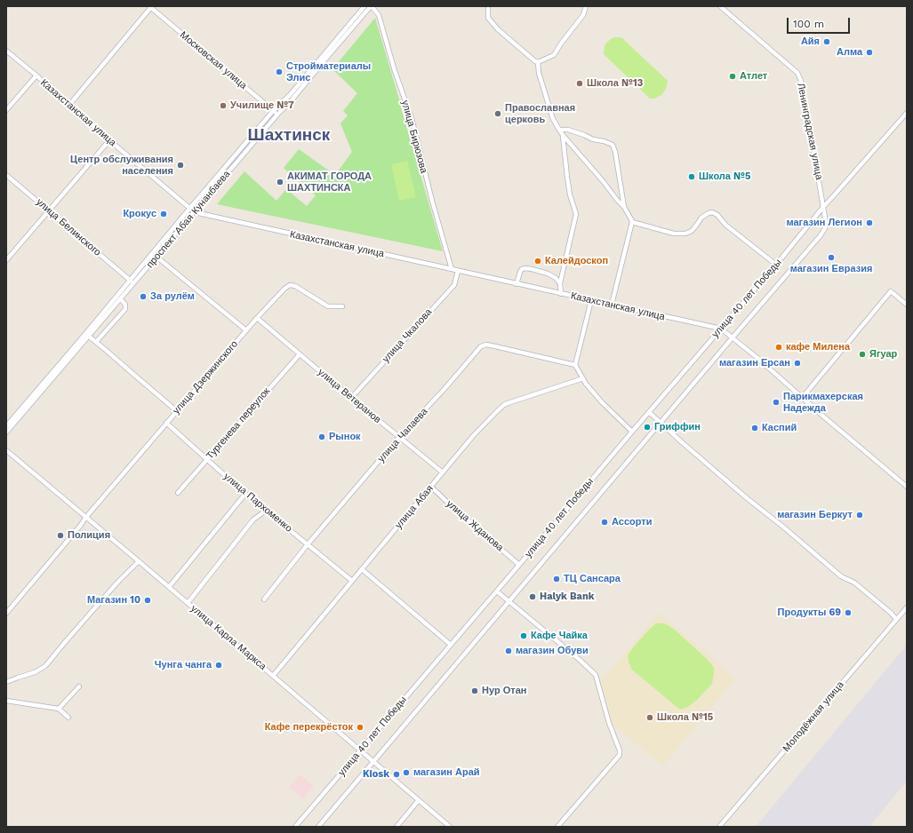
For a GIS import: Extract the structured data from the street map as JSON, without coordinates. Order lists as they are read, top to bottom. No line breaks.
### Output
{"streets":{"street":["Московская улица","Казахстанская улица","Ленинградская улица","улица Бирюзова","проспект Абая Кунанбаева","улица Белинского","улица 40 лет Победы","улица Чкалова","улица Дзержинского","улица Ветеранов","Тургенева переулок","улица Чапаева","улица Пархоменко","улица Абая","улица Жданова","улица Карла Маркса","Молодёжная улица"]},"crossings":[["Московская улица","проспект Абая Кунанбаева"],["Казахстанская улица","улица Бирюзова"],["Казахстанская улица","проспект Абая Кунанбаева"],["Казахстанская улица","улица 40 лет Победы"],["Казахстанская улица","улица Чкалова"],["Ленинградская улица","улица 40 лет Победы"],["улица Бирюзова","проспект Абая Кунанбаева"],["проспект Абая Кунанбаева","улица Белинского"],["улица 40 лет Победы","улица Жданова"],["улица 40 лет Победы","улица Карла Маркса"],["улица Чкалова","улица Ветеранов"],["улица Дзержинского","улица Ветеранов"],["улица Дзержинского","улица Пархоменко"],["улица Дзержинского","улица Карла Маркса"],["улица Ветеранов","Тургенева переулок"],["улица Ветеранов","улица Чапаева"],["улица Ветеранов","улица Абая"],["Тургенева переулок","улица Пархоменко"],["улица Чапаева","улица Пархоменко"],["улица Пархоменко","улица Абая"],["улица Абая","улица Жданова"],["улица Абая","улица Карла Маркса"]],"districts":["Шахтинск"],"places":["Айя","Алма","Стройматериалы Элис","Атлет","Школа №13","Училище №7","Православная церковь","Центр обслуживания населения","Школа №5","АКИМАТ ГОРОДА ШАХТИНСКА","Крокус","магазин Легион","магазин Евразия","Калейдоскоп","За рулём","кафе Милена","Ягуар","магазин Ерсан","Парикмахерская Надежда","Гриффин","Каспий","Рынок","магазин Беркут","Ассорти","Полиция","ТЦ Сансара","Halyk Bank","Магазин 10","Продукты 69","Кафе Чайка","магазин Обуви","Чунга чанга","Нур Отан","Школа №15","Кафе перекрёсток","магазин Арай","Kiosk"],"scale_bar":"100 m"}
